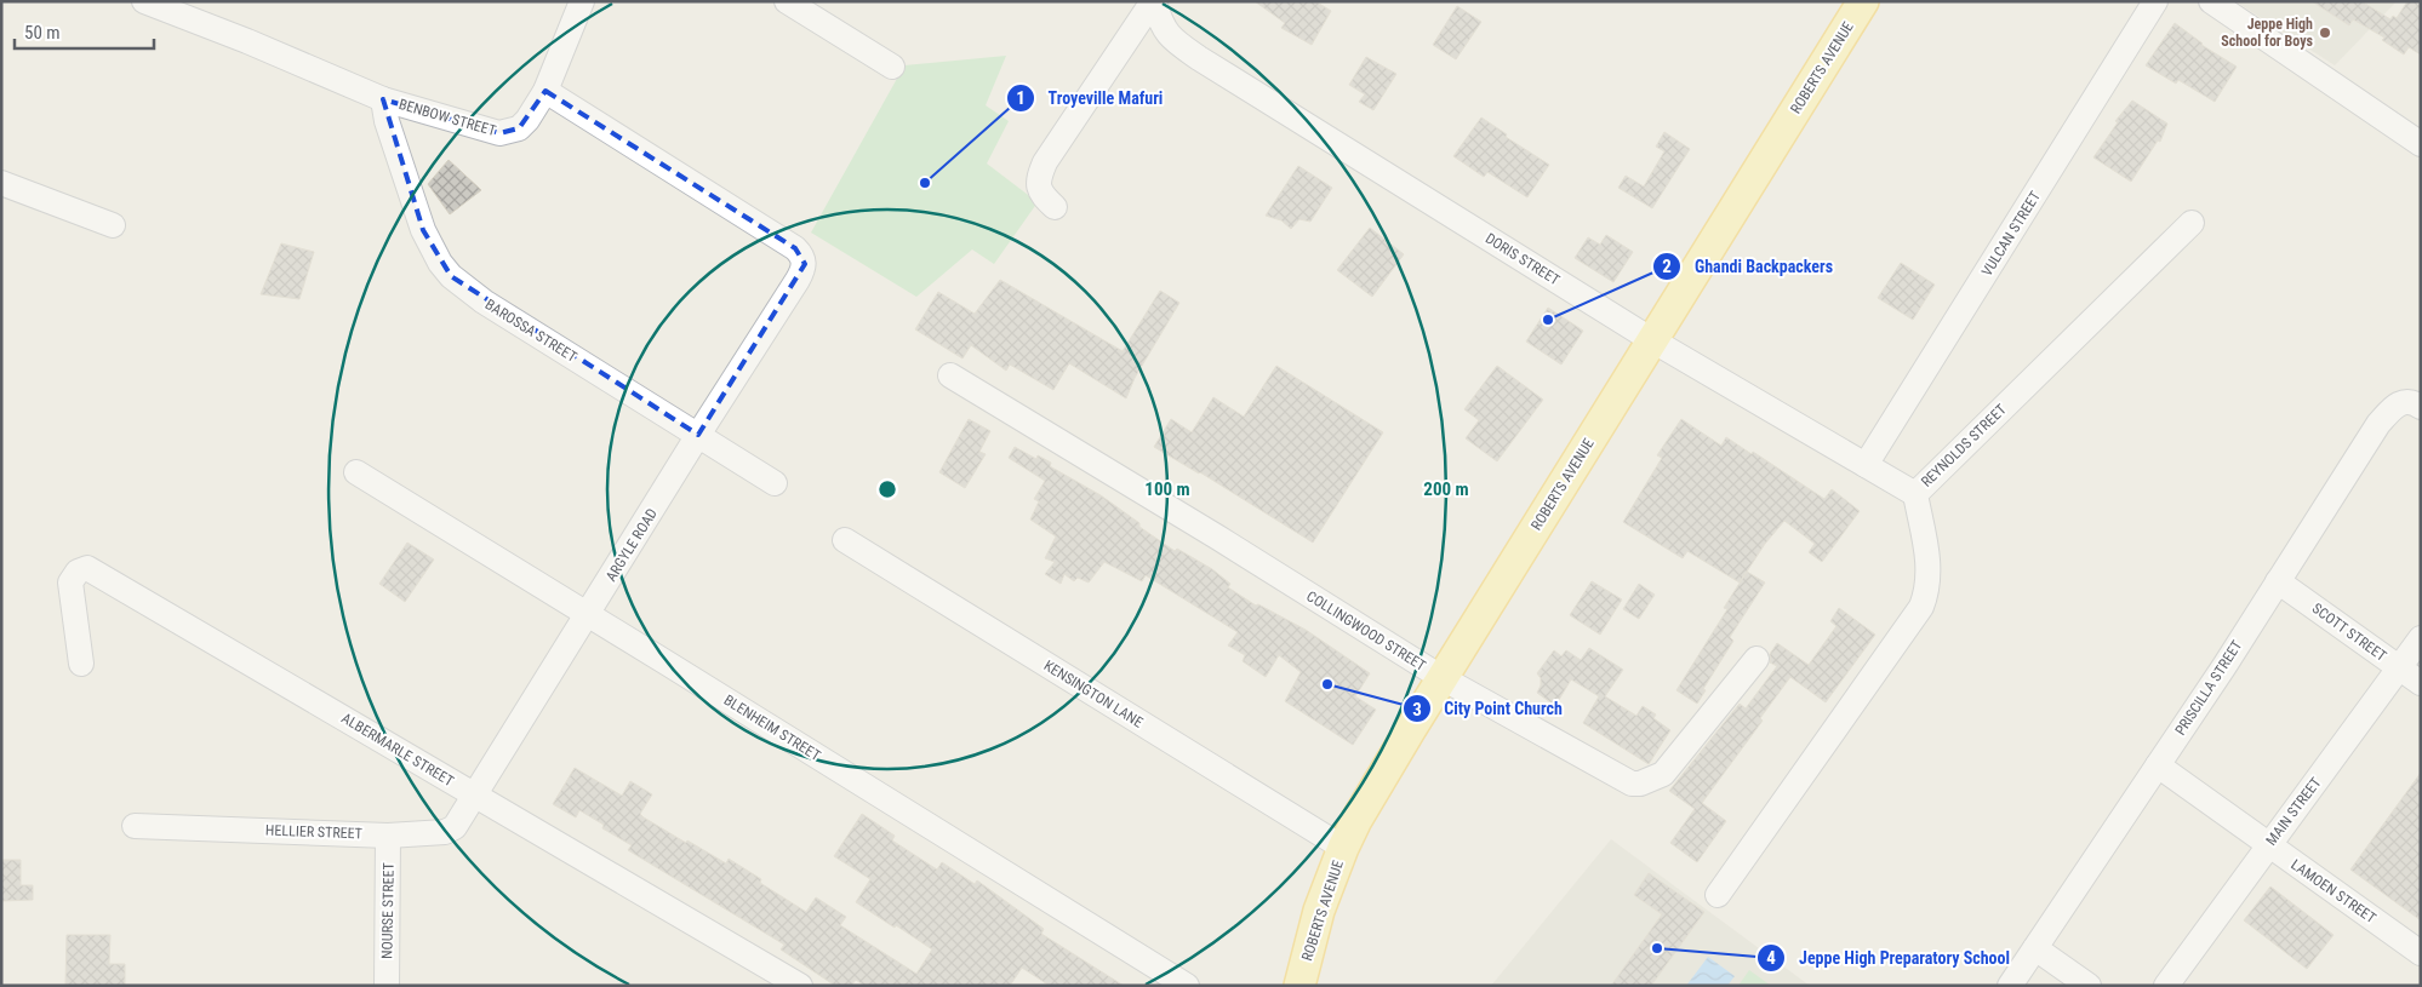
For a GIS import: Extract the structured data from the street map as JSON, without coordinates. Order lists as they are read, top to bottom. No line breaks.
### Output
{"streets":{"main road":["ROBERTS AVENUE"],"street":["BENBOW STREET","VULCAN STREET","DORIS STREET","BAROSSA STREET","REYNOLDS STREET","ARGYLE ROAD","COLLINGWOOD STREET","SCOTT STREET","PRISCILLA STREET","KENSINGTON LANE","BLENHEIM STREET","ALBERMARLE STREET","MAIN STREET","HELLIER STREET","LAMOEN STREET","NOURSE STREET"]},"crossings":[["ROBERTS AVENUE","DORIS STREET"],["ROBERTS AVENUE","COLLINGWOOD STREET"],["ROBERTS AVENUE","KENSINGTON LANE"],["BENBOW STREET","BAROSSA STREET"],["BENBOW STREET","ARGYLE ROAD"],["VULCAN STREET","DORIS STREET"],["DORIS STREET","REYNOLDS STREET"],["BAROSSA STREET","ARGYLE ROAD"],["ARGYLE ROAD","BLENHEIM STREET"],["ARGYLE ROAD","ALBERMARLE STREET"],["ARGYLE ROAD","HELLIER STREET"],["SCOTT STREET","PRISCILLA STREET"],["SCOTT STREET","MAIN STREET"],["PRISCILLA STREET","LAMOEN STREET"],["ALBERMARLE STREET","HELLIER STREET"],["MAIN STREET","LAMOEN STREET"],["HELLIER STREET","NOURSE STREET"]],"places":["Jeppe High School for Boys","Troyeville Mafuri","Ghandi Backpackers","City Point Church","Jeppe High Preparatory School"],"scale_bar":"50 m","rings":["100 m","200 m"]}
